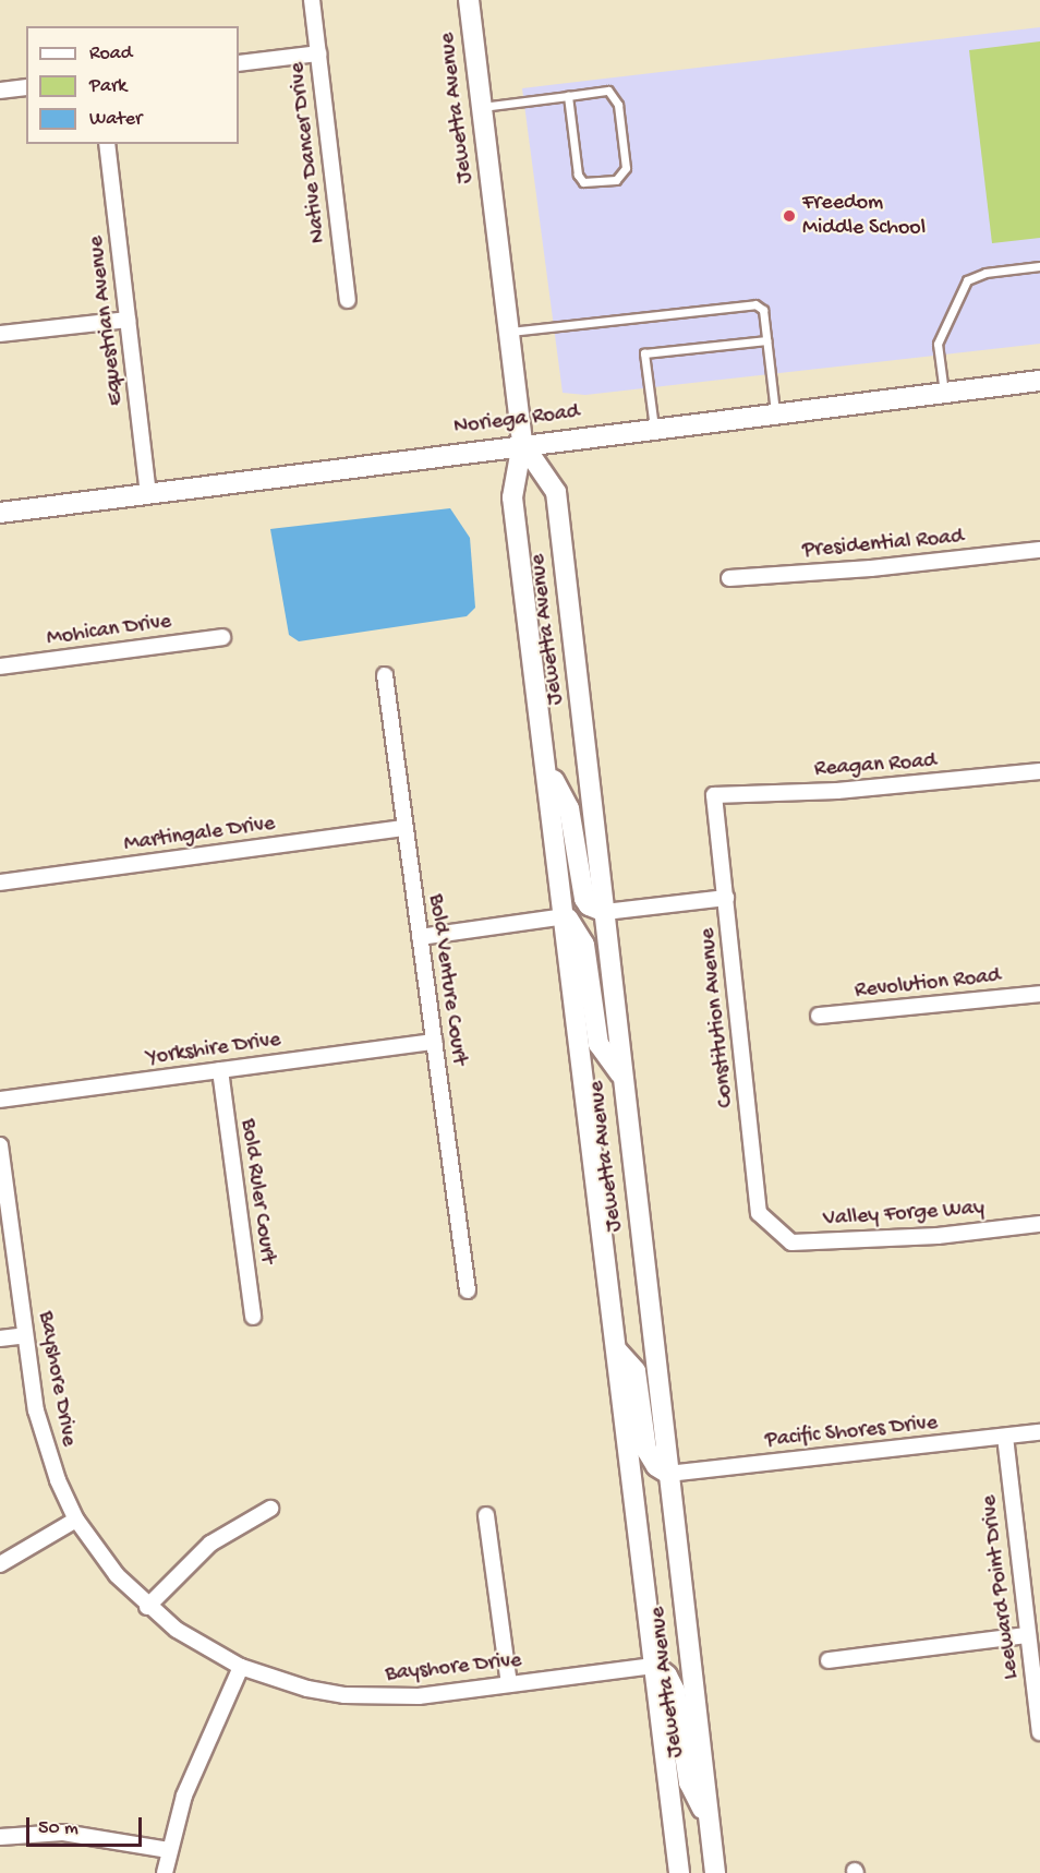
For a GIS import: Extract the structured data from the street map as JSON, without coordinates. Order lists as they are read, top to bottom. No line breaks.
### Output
{"streets":{"street":["Jewetta Avenue","Native Dancer Drive","Equestrian Avenue","Noriega Road","Presidential Road","Mohican Drive","Reagan Road","Martingale Drive","Bold Venture Court","Revolution Road","Constitution Avenue","Yorkshire Drive","Bold Ruler Court","Valley Forge Way","Bayshore Drive","Pacific Shores Drive","Leeward Point Drive"]},"crossings":[["Jewetta Avenue","Noriega Road"],["Jewetta Avenue","Bayshore Drive"],["Jewetta Avenue","Pacific Shores Drive"],["Equestrian Avenue","Noriega Road"],["Reagan Road","Constitution Avenue"],["Martingale Drive","Bold Venture Court"],["Bold Venture Court","Yorkshire Drive"],["Constitution Avenue","Valley Forge Way"],["Yorkshire Drive","Bold Ruler Court"],["Pacific Shores Drive","Leeward Point Drive"]],"places":["Freedom Middle School"],"legend":["Road","Park","Water"],"scale_bar":"50 m"}
